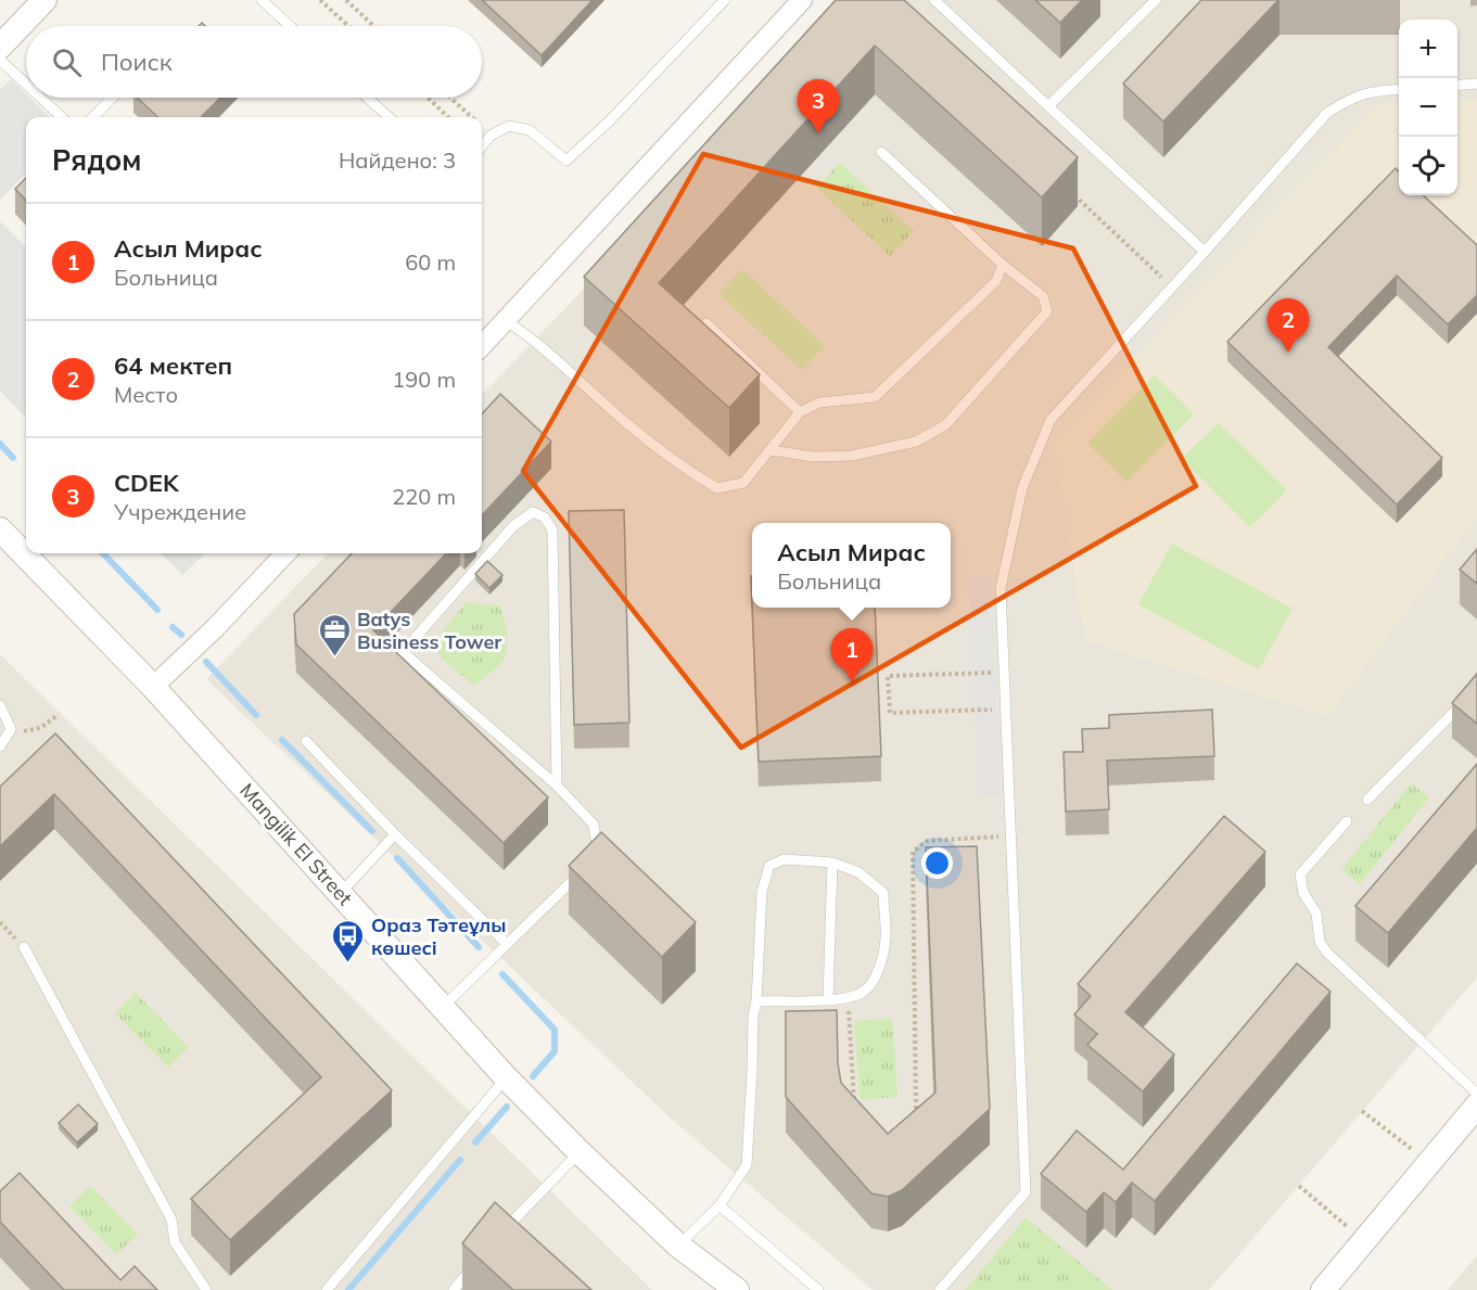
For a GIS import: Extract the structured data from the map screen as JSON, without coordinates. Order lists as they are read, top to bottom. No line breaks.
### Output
{"streets":{"street":["Mangilik El Street"]},"places":{"office":["Batys Business Tower"],"bus stop":["Ораз Тәтеұлы көшесі"]},"page":{"map_buttons":["+","−"],"search":"Поиск","pins":["3","2","1"],"heading":["Рядом","Найдено: 3"],"list":[{"mark":"1","name":"Асыл Мирас","note":"Больница","value":"60 m"},{"mark":"2","name":"64 мектеп","note":"Место","value":"190 m"},{"mark":"3","name":"CDEK","note":"Учреждение","value":"220 m"}],"popup":["Асыл Мирас","Больница"]}}
